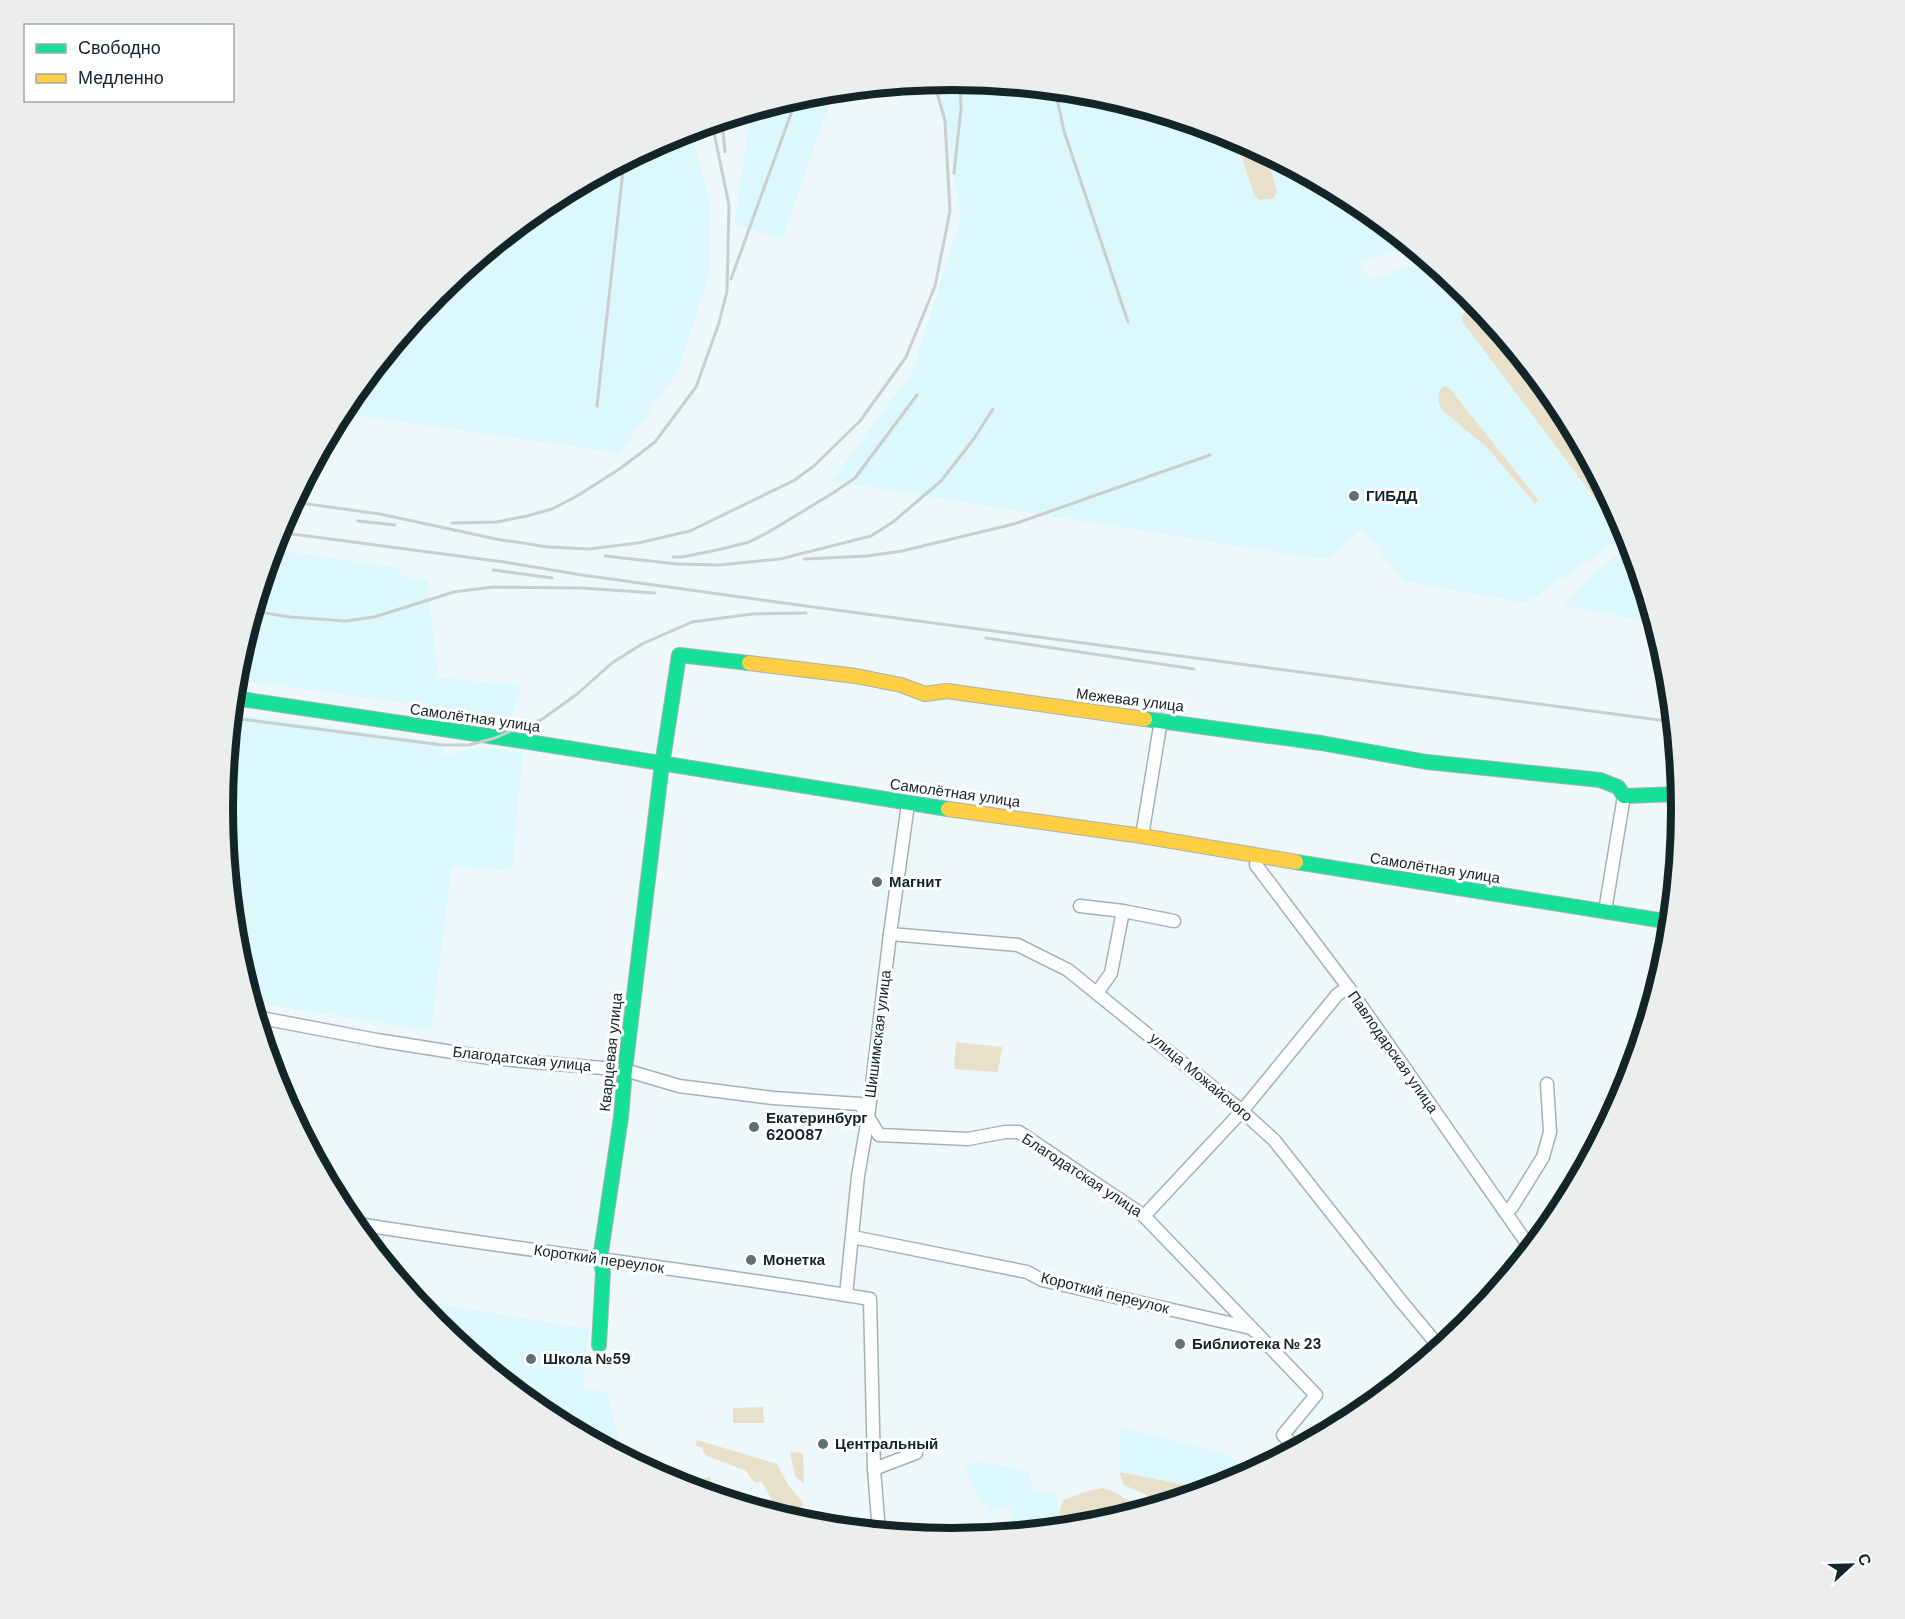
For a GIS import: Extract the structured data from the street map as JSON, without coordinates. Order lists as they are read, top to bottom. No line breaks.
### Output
{"streets":{"street":["Межевая улица","Самолётная улица","Шишимская улица","Кварцевая улица","Павлодарская улица","Благодатская улица","улица Можайского","Короткий переулок"]},"crossings":[["Межевая улица","Самолётная улица"],["Межевая улица","Кварцевая улица"],["Самолётная улица","Шишимская улица"],["Самолётная улица","Кварцевая улица"],["Самолётная улица","Павлодарская улица"],["Шишимская улица","Благодатская улица"],["Шишимская улица","улица Можайского"],["Шишимская улица","Короткий переулок"],["Кварцевая улица","Благодатская улица"],["Кварцевая улица","Короткий переулок"],["Благодатская улица","Короткий переулок"]],"places":["ГИБДД","Магнит","Екатеринбург 620087","Монетка","Библиотека № 23","Школа №59","Центральный"],"legend":["Свободно","Медленно"],"north":"right"}
